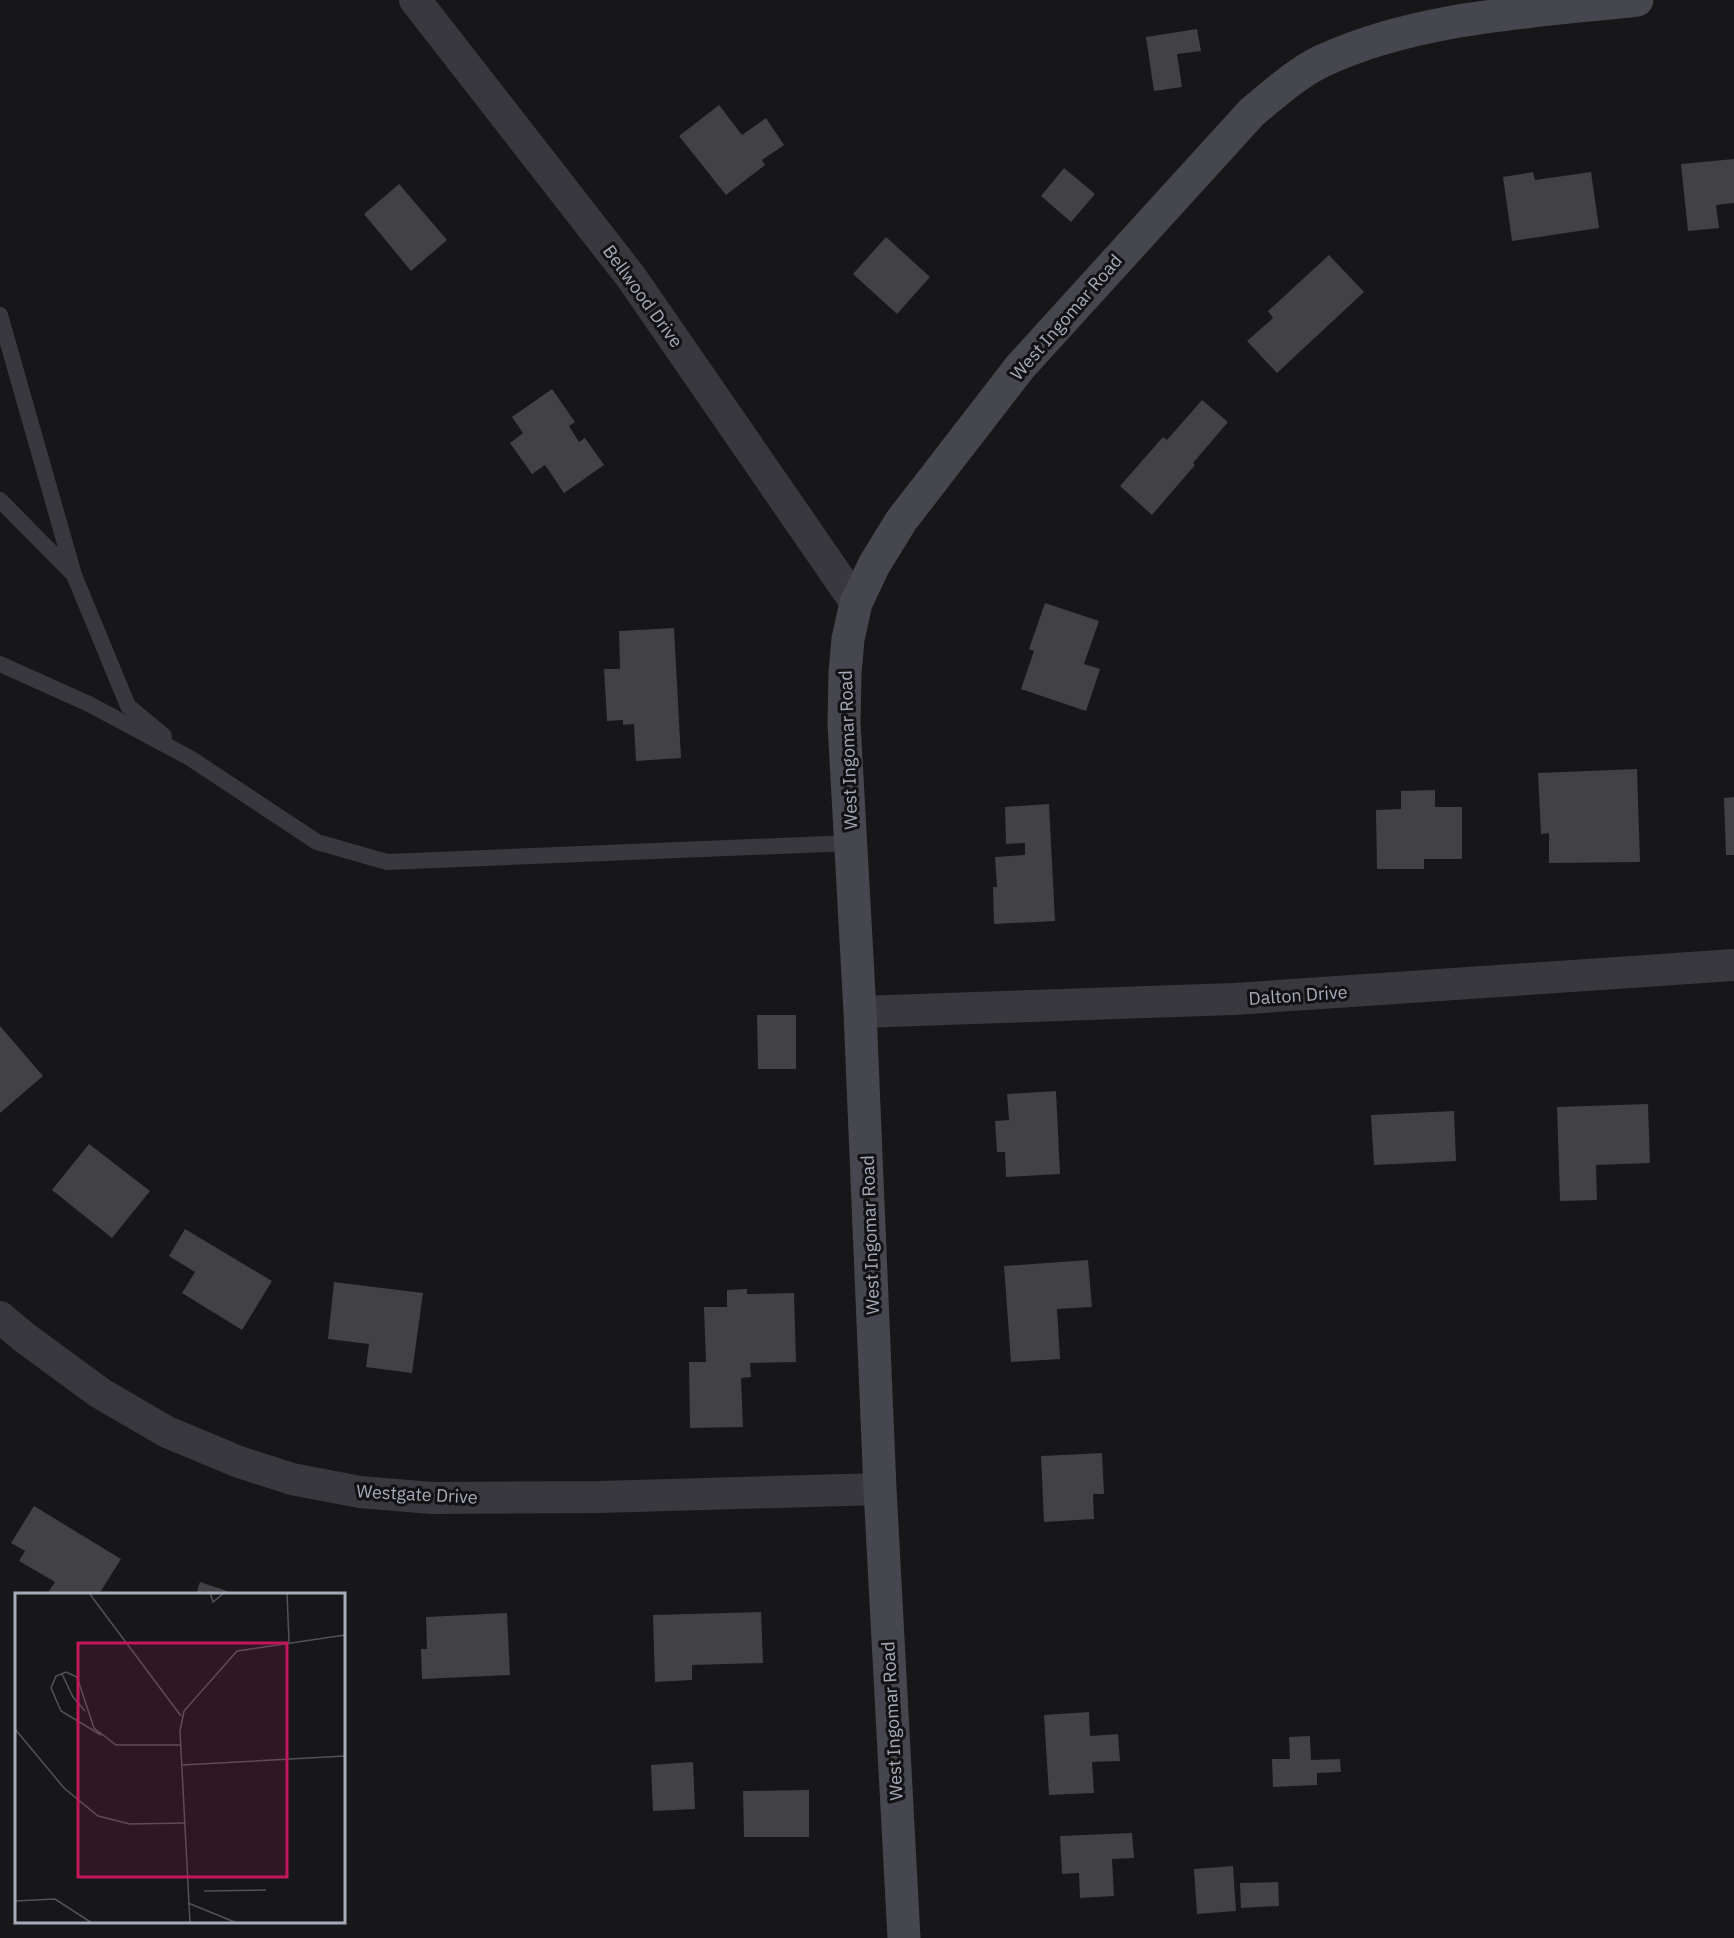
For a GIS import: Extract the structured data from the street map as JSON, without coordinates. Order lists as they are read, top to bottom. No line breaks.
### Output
{"streets":{"street":["Bellwood Drive","West Ingomar Road","Dalton Drive","Westgate Drive"]},"crossings":[["Bellwood Drive","West Ingomar Road"],["West Ingomar Road","Dalton Drive"],["West Ingomar Road","Westgate Drive"]]}
